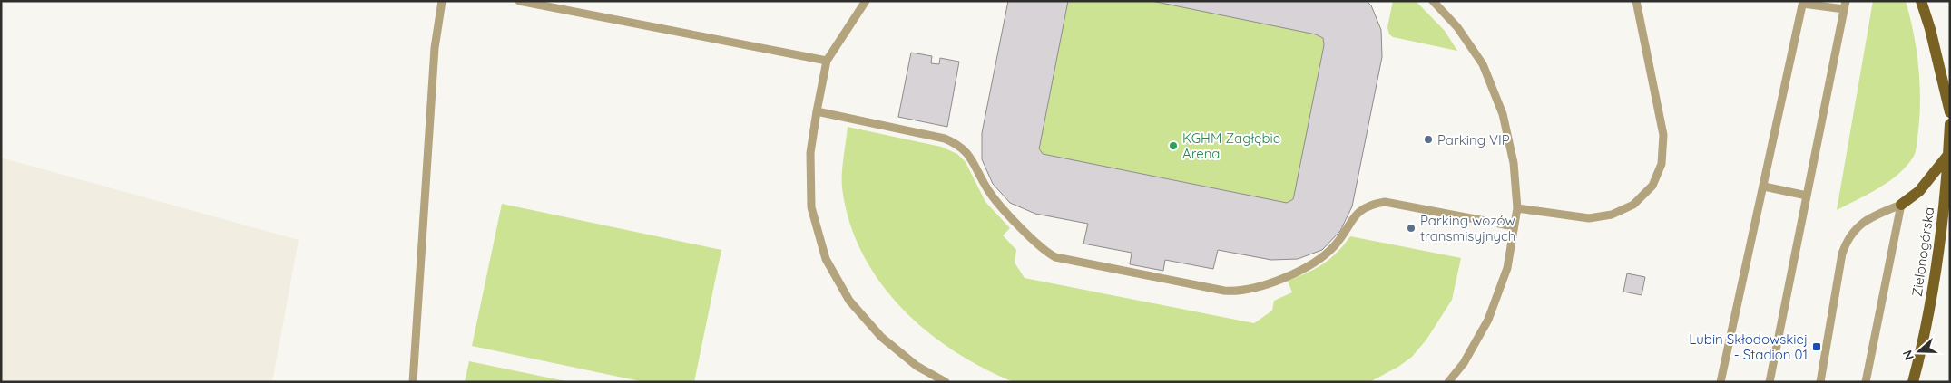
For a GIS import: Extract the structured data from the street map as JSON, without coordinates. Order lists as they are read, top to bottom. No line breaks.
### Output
{"streets":{"main road":["Zielonogórska"]},"places":{"other":["Parking VIP","KGHM Zagłębie Arena","Parking wozów transmisyjnych"],"transit":["Lubin Skłodowskiej - Stadion 01"]},"north":"left"}
